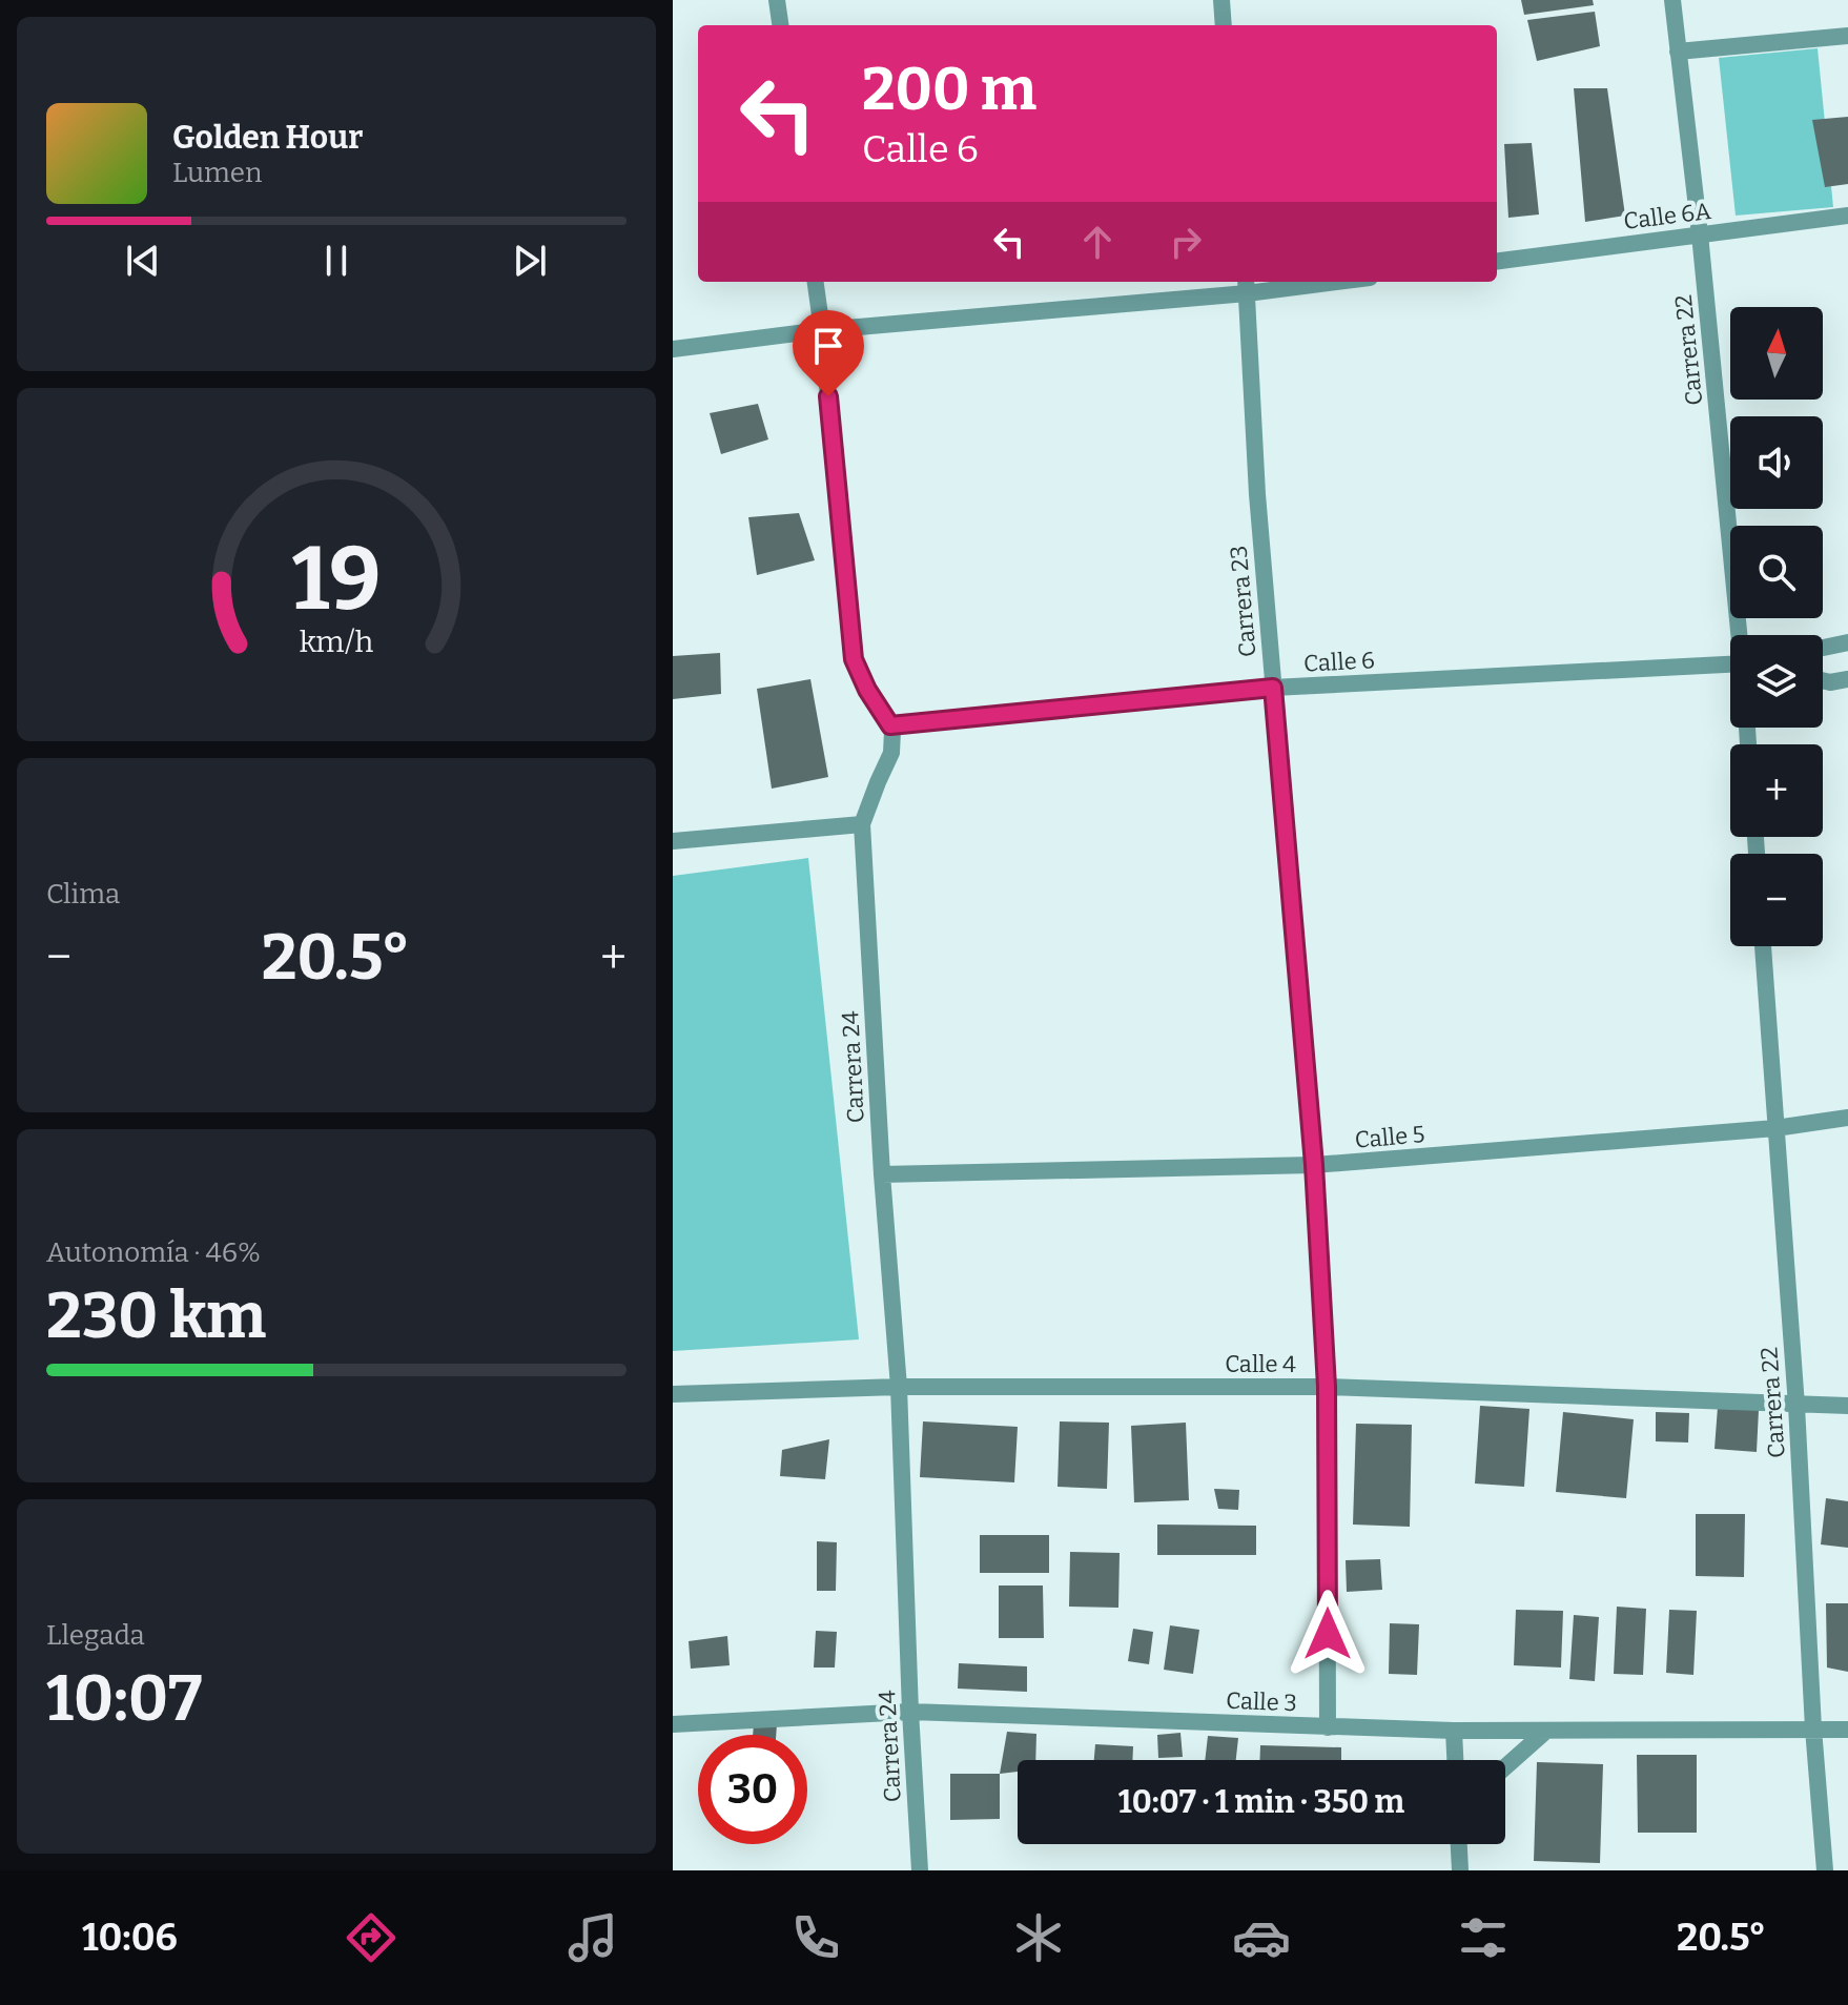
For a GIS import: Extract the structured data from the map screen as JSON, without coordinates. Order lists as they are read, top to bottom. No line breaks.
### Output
{"streets":{"street":["Calle 6A","Carrera 22","Carrera 23","Calle 6","Carrera 24","Calle 5","Calle 4","Calle 3"]},"crossings":[["Calle 6A","Carrera 22"],["Carrera 22","Calle 5"],["Carrera 22","Calle 4"],["Carrera 22","Calle 3"],["Carrera 23","Calle 6"],["Carrera 23","Calle 5"],["Carrera 23","Calle 4"],["Carrera 23","Calle 3"],["Calle 6","Carrera 24"],["Carrera 24","Calle 5"],["Carrera 24","Calle 4"],["Carrera 24","Calle 3"]],"north":"top","page":{"turn":["200 m","Calle 6"],"song":["Golden Hour","Lumen"],"map_buttons":["+","−"],"tile":["Clima",["Autonomía · 46%","230 km"],["Llegada","10:07"]],"heat":["−","20.5°","+"],"limit":"30","trip":"10:07 · 1 min · 350 m","tabs":["10:06","20.5°"],"gauge":["19","km/h"]}}
